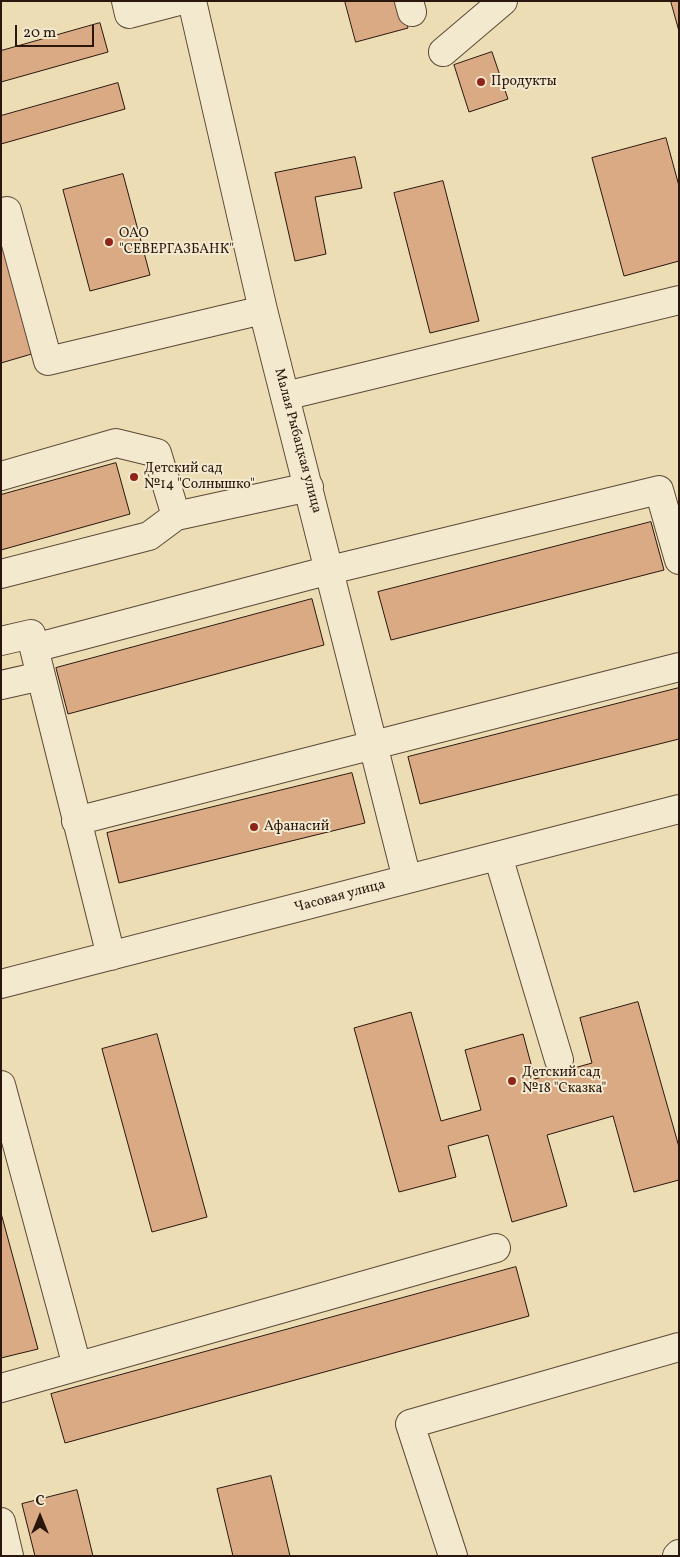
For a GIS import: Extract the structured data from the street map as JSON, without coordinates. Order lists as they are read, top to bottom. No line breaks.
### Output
{"streets":{"street":["Малая Рыбацкая улица","Часовая улица"]},"crossings":[["Малая Рыбацкая улица","Часовая улица"]],"places":["Продукты","ОАО \"СЕВЕРГАЗБАНК\"","Детский сад №14 \"Солнышко\"","Афанасий","Детский сад №18 \"Сказка\""],"scale_bar":"20 m","north":"top"}
